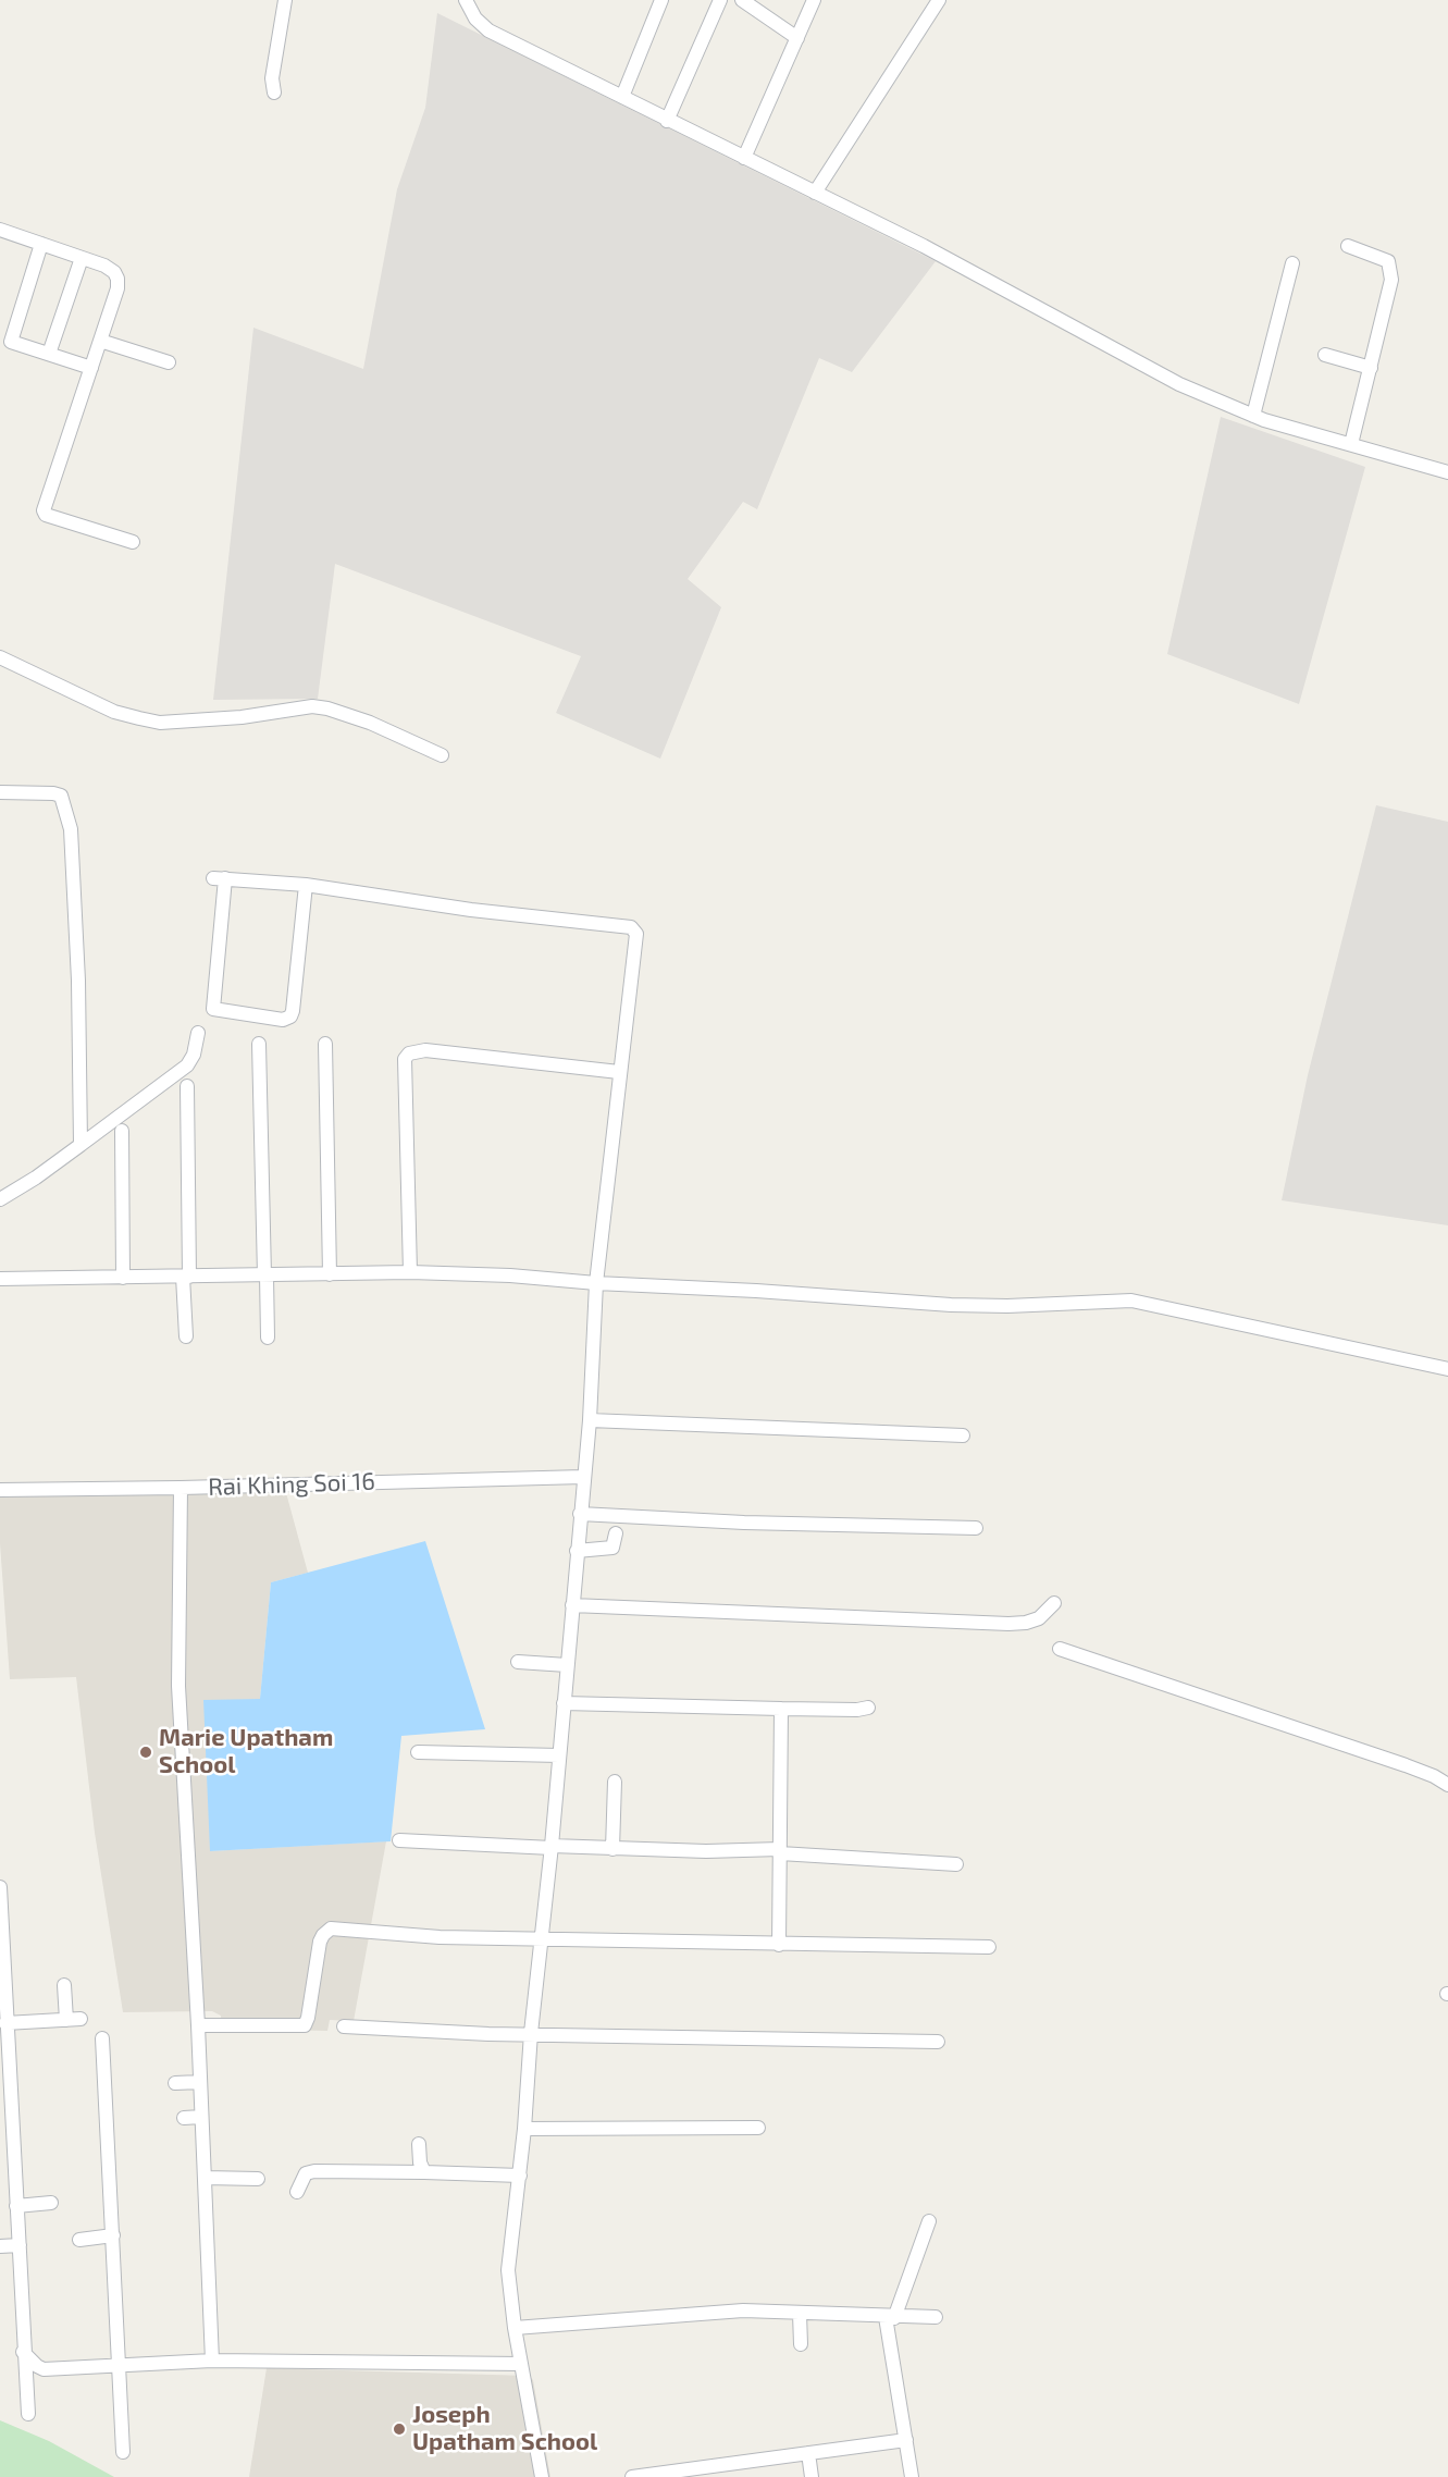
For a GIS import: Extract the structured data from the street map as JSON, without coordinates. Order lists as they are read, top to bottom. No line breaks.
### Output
{"streets":{"street":["Rai Khing Soi 16"]},"places":["Marie Upatham School","Joseph Upatham School"]}
